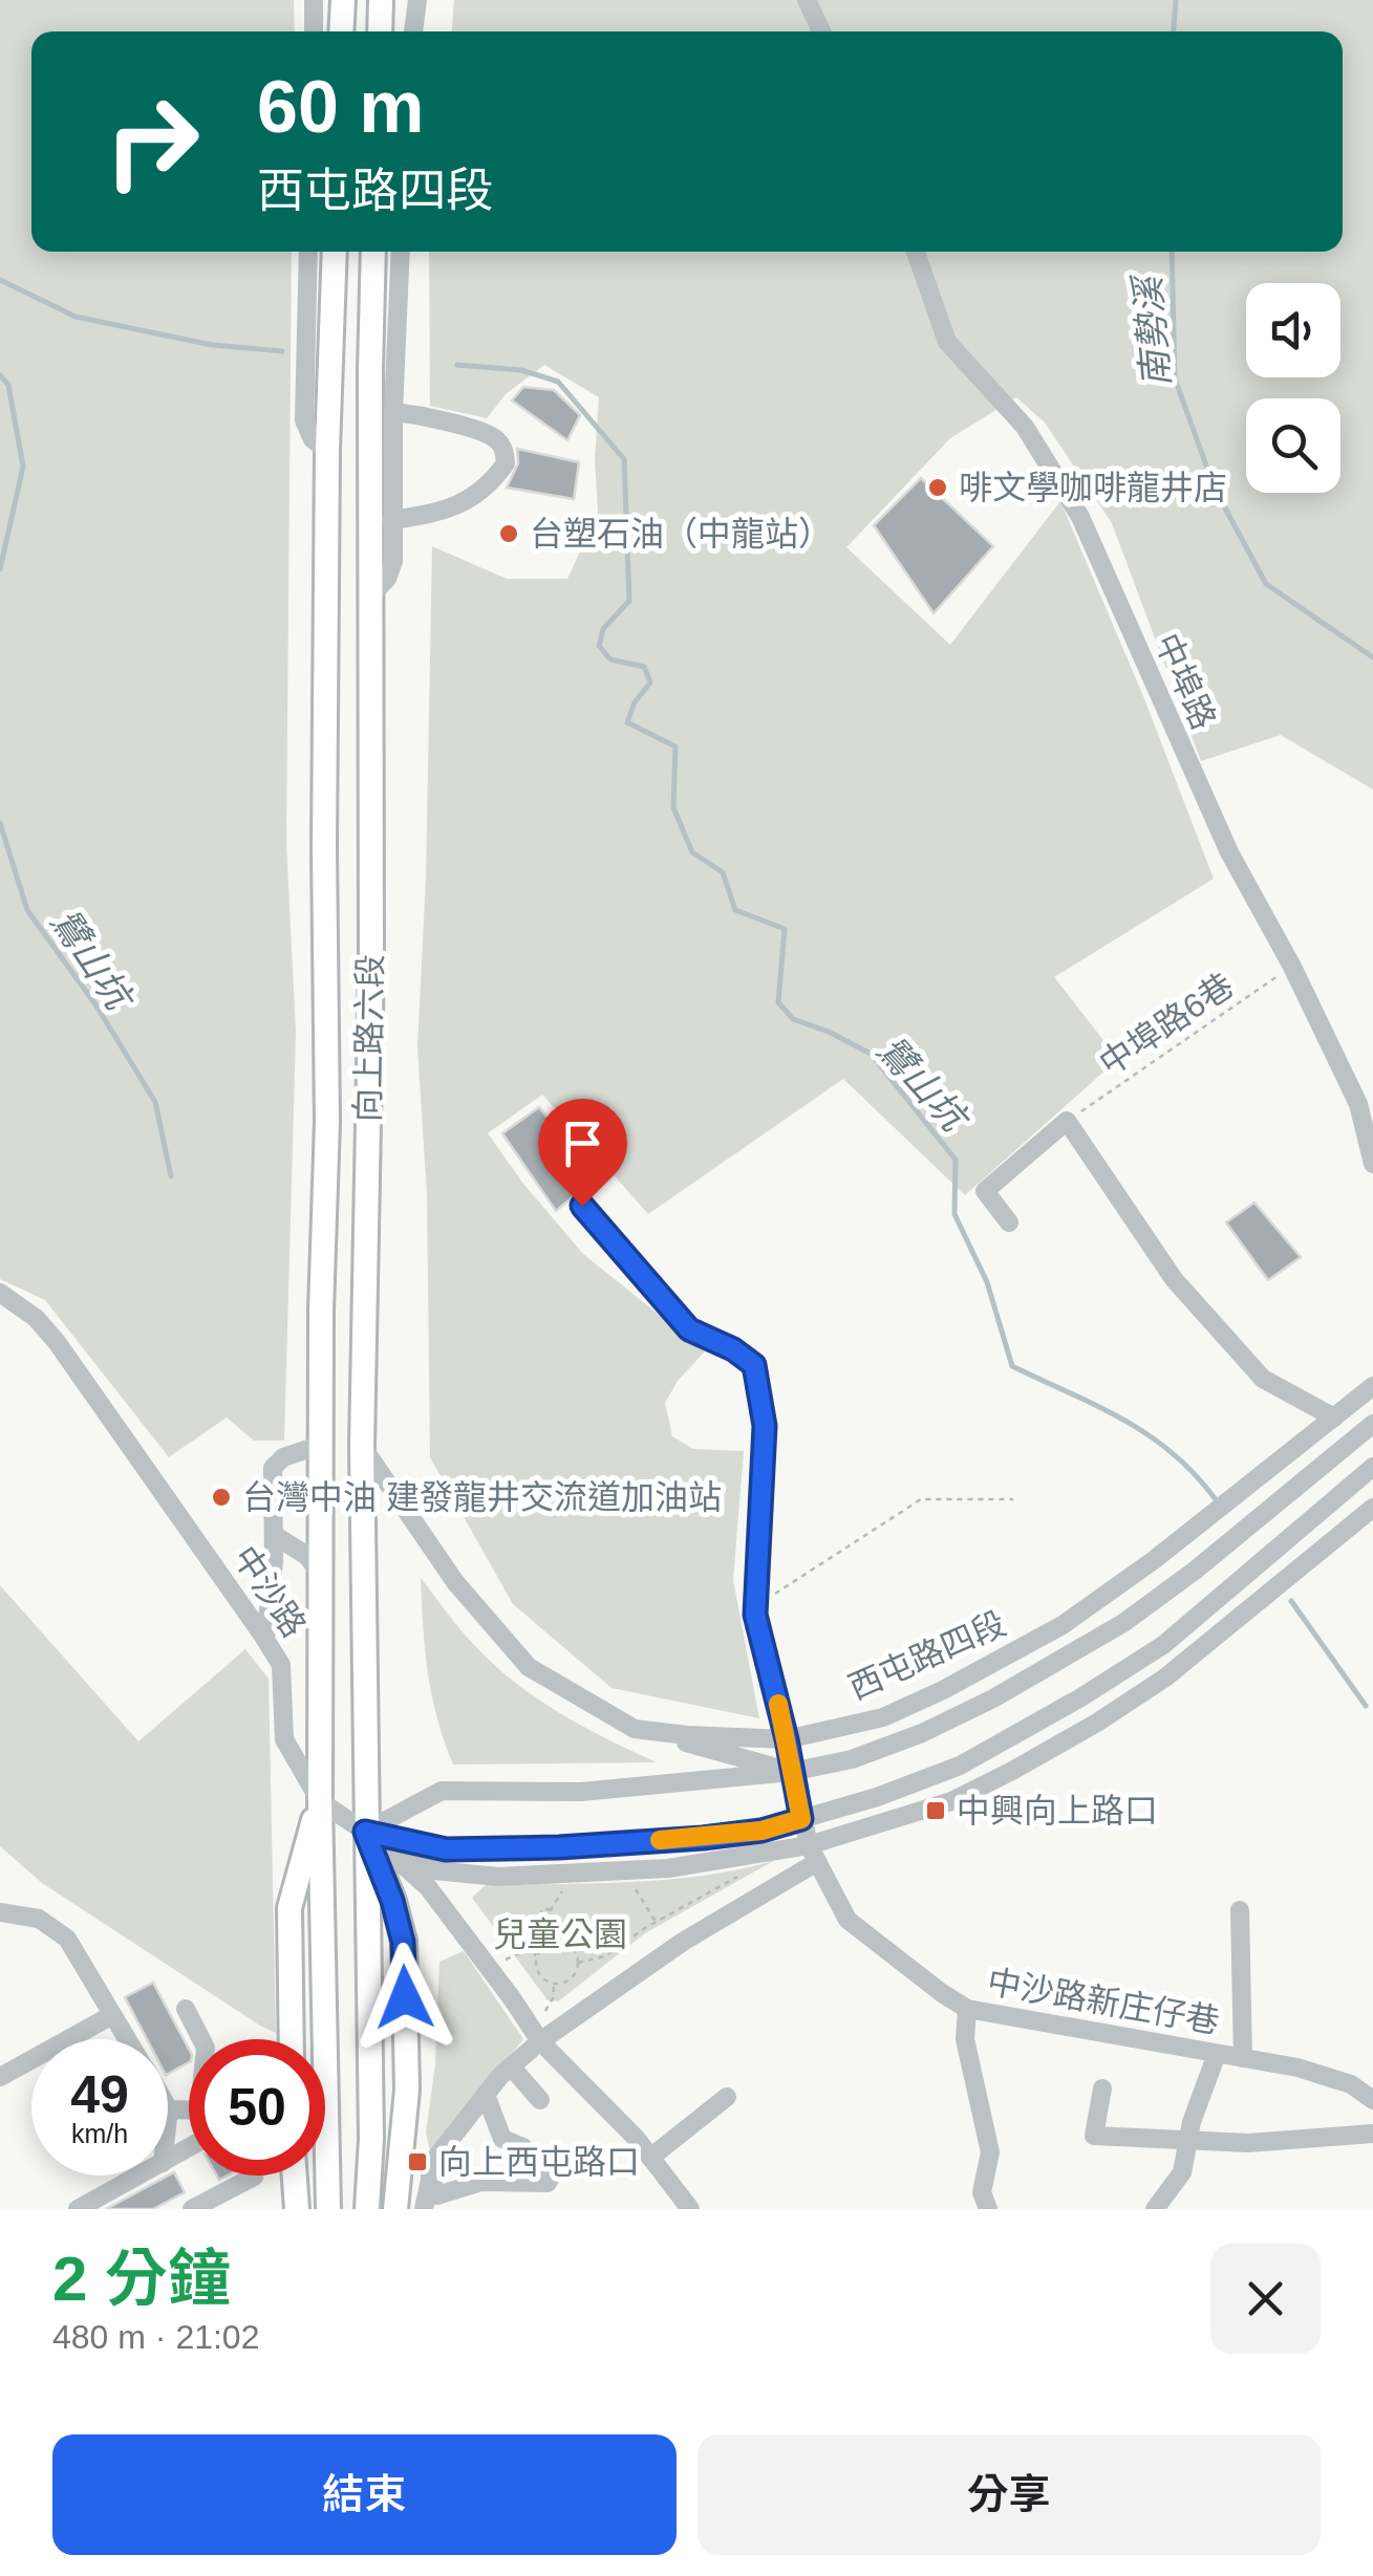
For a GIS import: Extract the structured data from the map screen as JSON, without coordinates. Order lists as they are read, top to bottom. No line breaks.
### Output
{"streets":{"main road":["向上路六段"],"street":["中埠路","中沙路","西屯路四段","中沙路新庄仔巷"],"path":["中埠路6巷"]},"crossings":[["中埠路","中埠路6巷"],["向上路六段","中沙路"],["向上路六段","西屯路四段"],["西屯路四段","中沙路新庄仔巷"]],"water":["南勢溪","鷺山坑"],"parks":["兒童公園"],"places":{"other":["啡文學咖啡龍井店","台塑石油（中龍站）","台灣中油 建發龍井交流道加油站"],"transit":["中興向上路口","向上西屯路口"]},"page":{"turn":["60 m","西屯路四段"],"speed":"49 km/h","limit":"50","heading":["2 分鐘","480 m · 21:02"],"buttons":["結束","分享"]}}
